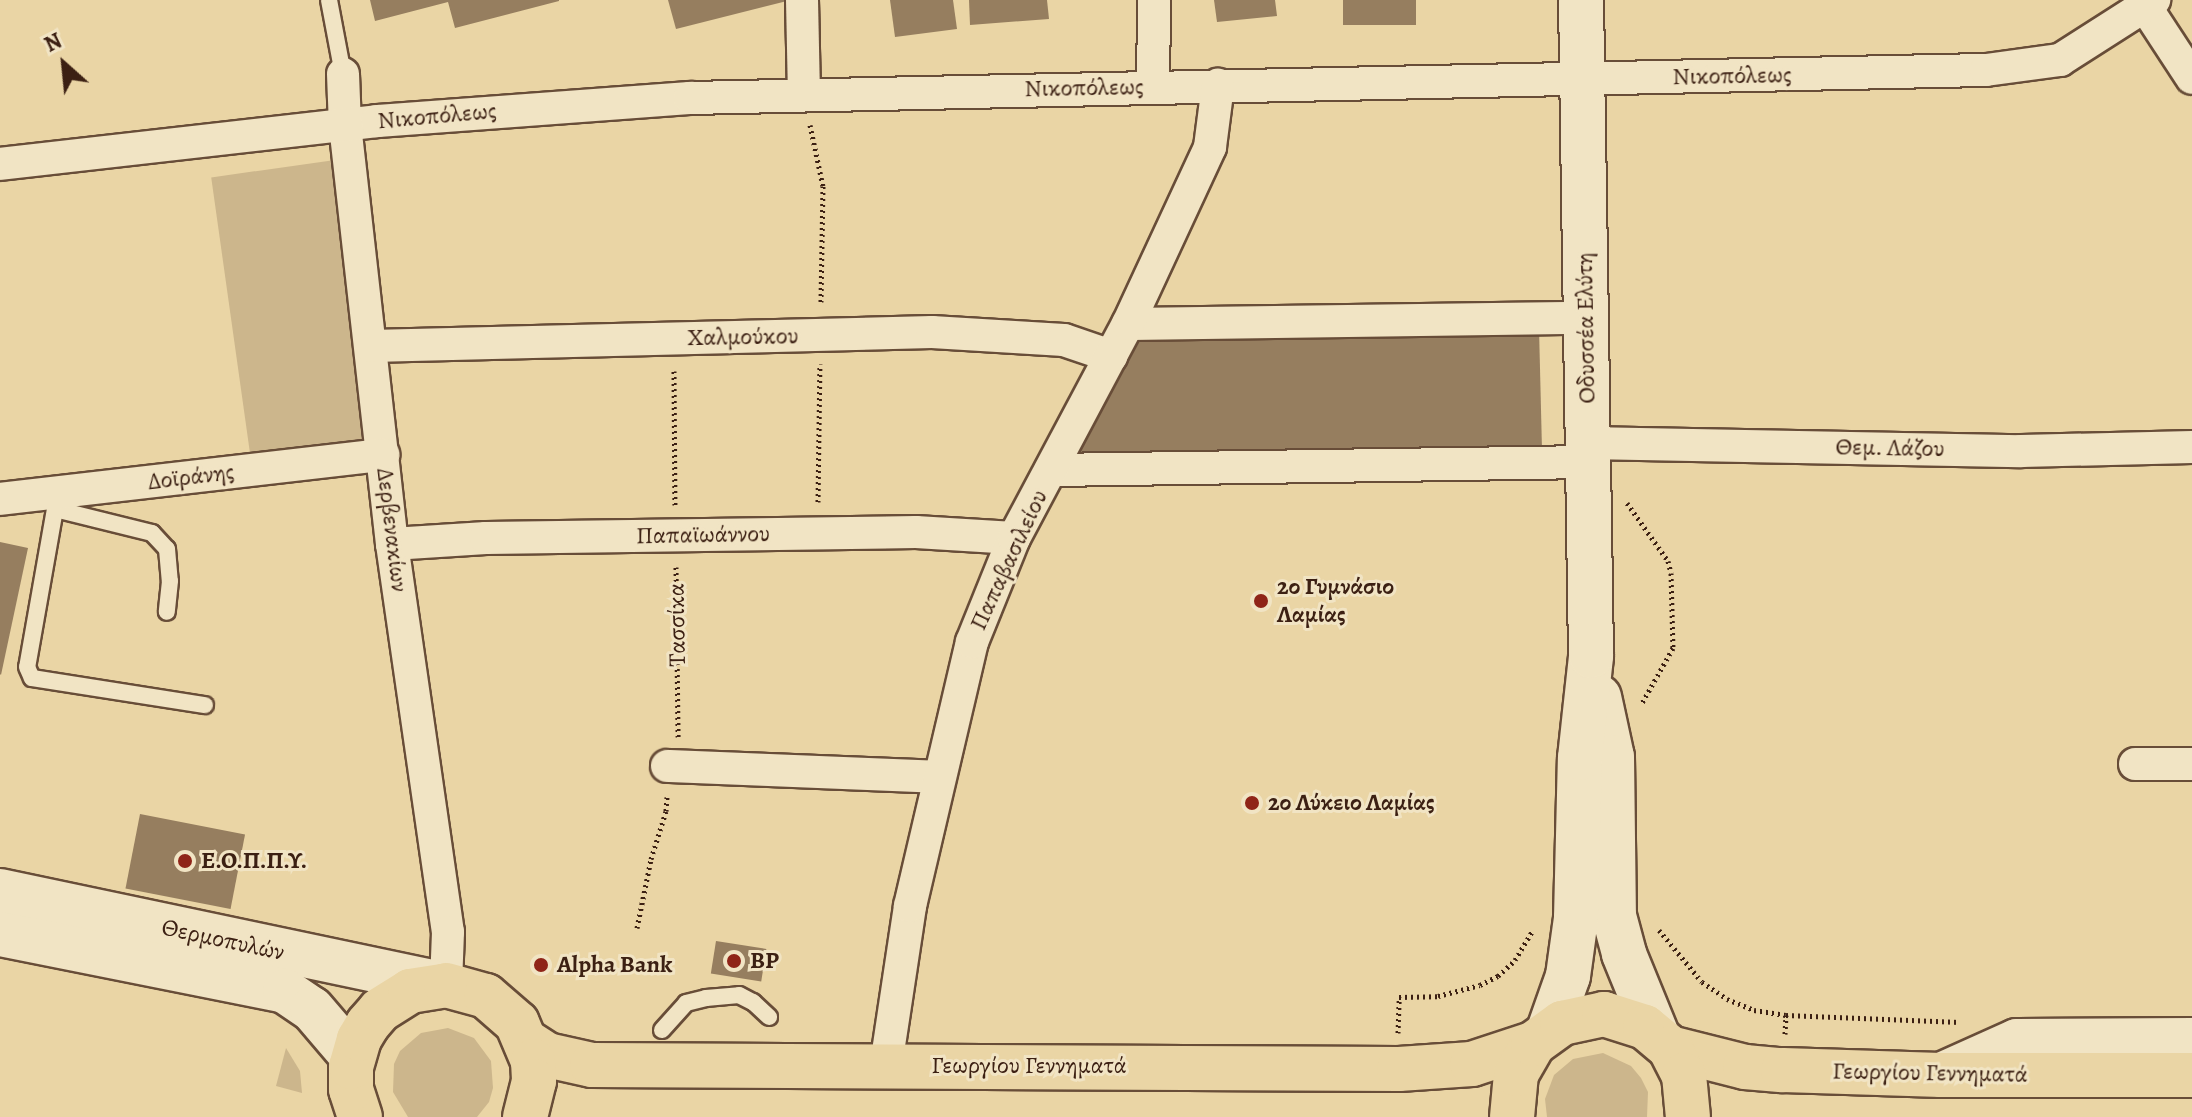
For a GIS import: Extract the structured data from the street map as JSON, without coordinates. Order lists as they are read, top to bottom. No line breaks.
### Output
{"streets":{"main road":["Γεωργίου Γεννηματά"],"street":["Νικοπόλεως","Οδυσσέα Ελύτη","Χαλμούκου","Θεμ. Λάζου","Δοϊράνης","Δερβενακίων","Παπαϊωάννου","Παπαβασιλείου","Θερμοπυλών"],"path":["Τασσίκα"]},"crossings":[["Νικοπόλεως","Οδυσσέα Ελύτη"],["Νικοπόλεως","Δερβενακίων"],["Νικοπόλεως","Παπαβασιλείου"],["Οδυσσέα Ελύτη","Θεμ. Λάζου"],["Οδυσσέα Ελύτη","Γεωργίου Γεννηματά"],["Χαλμούκου","Δερβενακίων"],["Χαλμούκου","Παπαβασιλείου"],["Χαλμούκου","Τασσίκα"],["Θεμ. Λάζου","Παπαβασιλείου"],["Δοϊράνης","Δερβενακίων"],["Δερβενακίων","Παπαϊωάννου"],["Δερβενακίων","Θερμοπυλών"],["Παπαϊωάννου","Παπαβασιλείου"],["Παπαϊωάννου","Τασσίκα"],["Παπαβασιλείου","Γεωργίου Γεννηματά"]],"places":["2ο Γυμνάσιο Λαμίας","2ο Λύκειο Λαμίας","Ε.Ο.Π.Π.Υ.","BP","Alpha Bank"],"north":"top left"}
